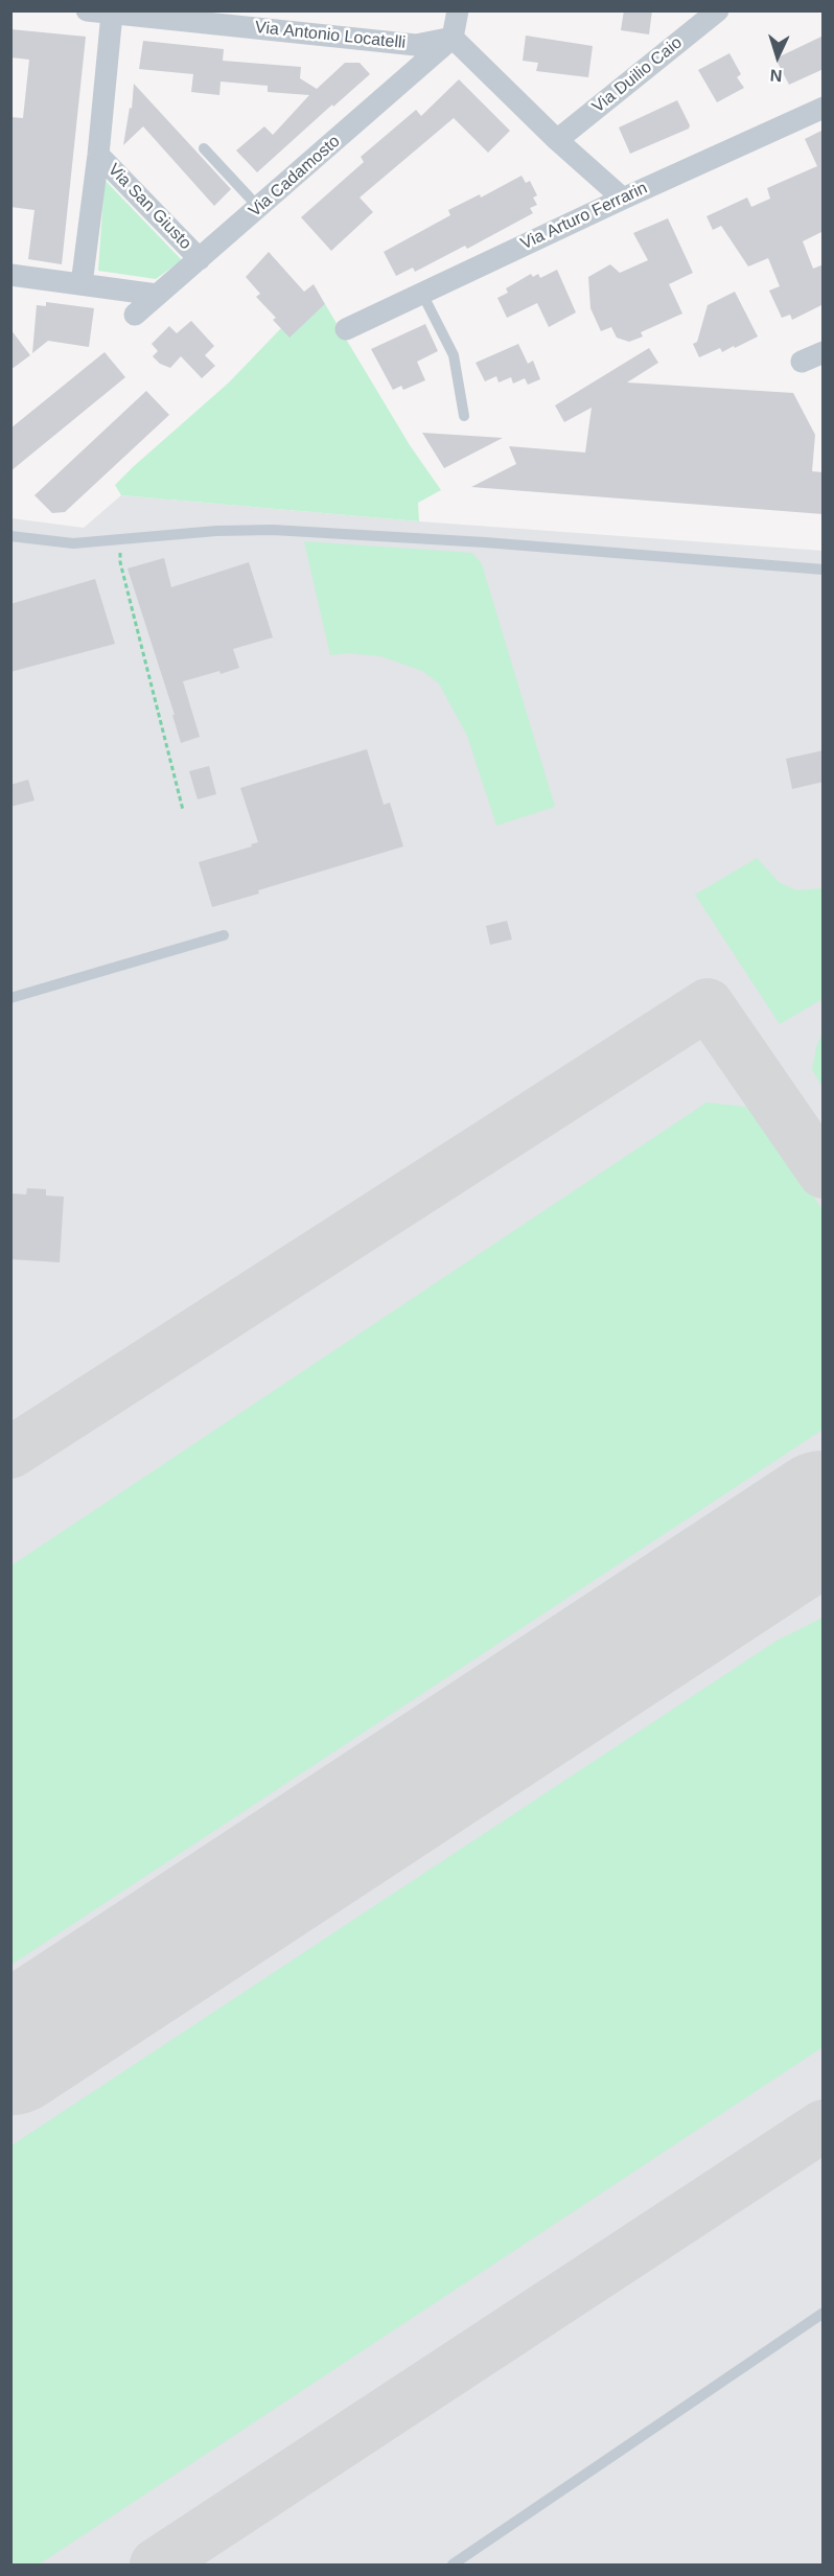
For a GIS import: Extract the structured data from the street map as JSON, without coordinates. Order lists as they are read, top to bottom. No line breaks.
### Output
{"streets":{"street":["Via Antonio Locatelli","Via Duilio Caio","Via Cadamosto","Via San Giusto","Via Arturo Ferrarin"]},"crossings":[["Via Antonio Locatelli","Via Cadamosto"],["Via Antonio Locatelli","Via San Giusto"],["Via Cadamosto","Via San Giusto"]],"north":"bottom"}
